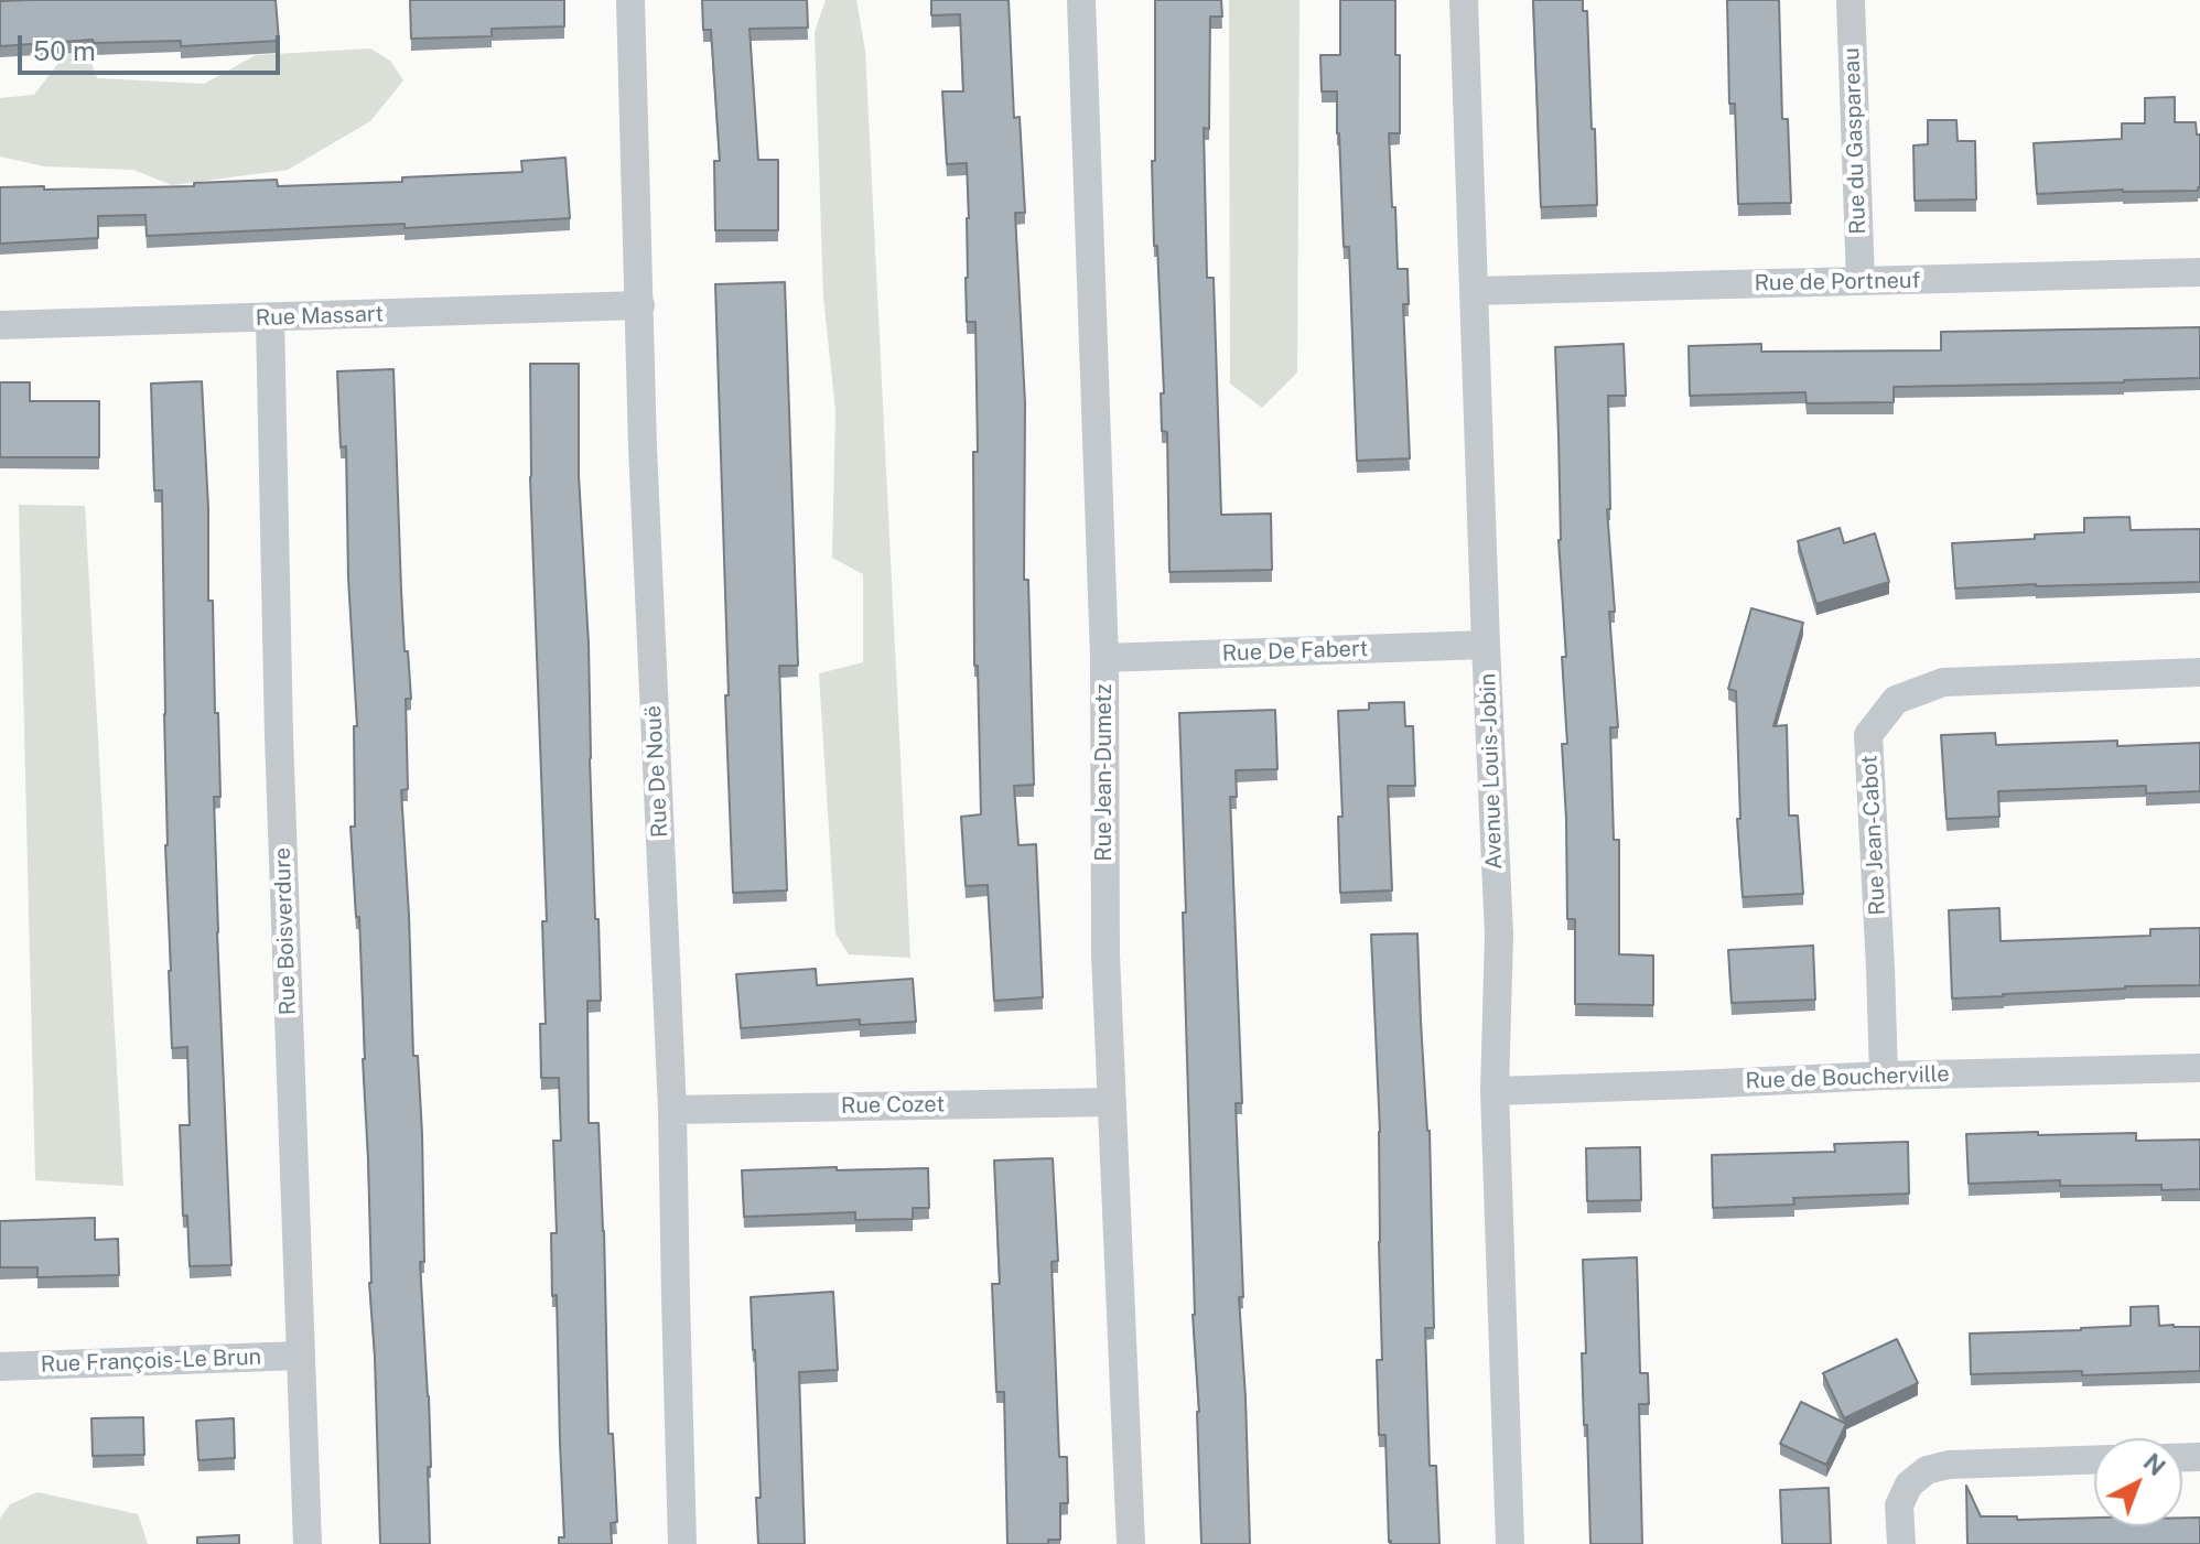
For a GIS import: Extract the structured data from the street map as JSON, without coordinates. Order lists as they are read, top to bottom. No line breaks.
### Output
{"streets":{"street":["Rue du Gaspareau","Rue de Portneuf","Rue Massart","Rue De Fabert","Rue De Nouë","Avenue Louis-Jobin","Rue Jean-Dumetz","Rue Jean-Cabot","Rue Boisverdure","Rue de Boucherville","Rue Cozet","Rue François-Le Brun"]},"crossings":[["Rue du Gaspareau","Rue de Portneuf"],["Rue de Portneuf","Avenue Louis-Jobin"],["Rue Massart","Rue De Nouë"],["Rue Massart","Rue Boisverdure"],["Rue De Fabert","Avenue Louis-Jobin"],["Rue De Fabert","Rue Jean-Dumetz"],["Rue De Nouë","Rue Cozet"],["Avenue Louis-Jobin","Rue de Boucherville"],["Rue Jean-Dumetz","Rue Cozet"],["Rue Jean-Cabot","Rue de Boucherville"],["Rue Boisverdure","Rue François-Le Brun"]],"scale_bar":"50 m","north":"top right"}
